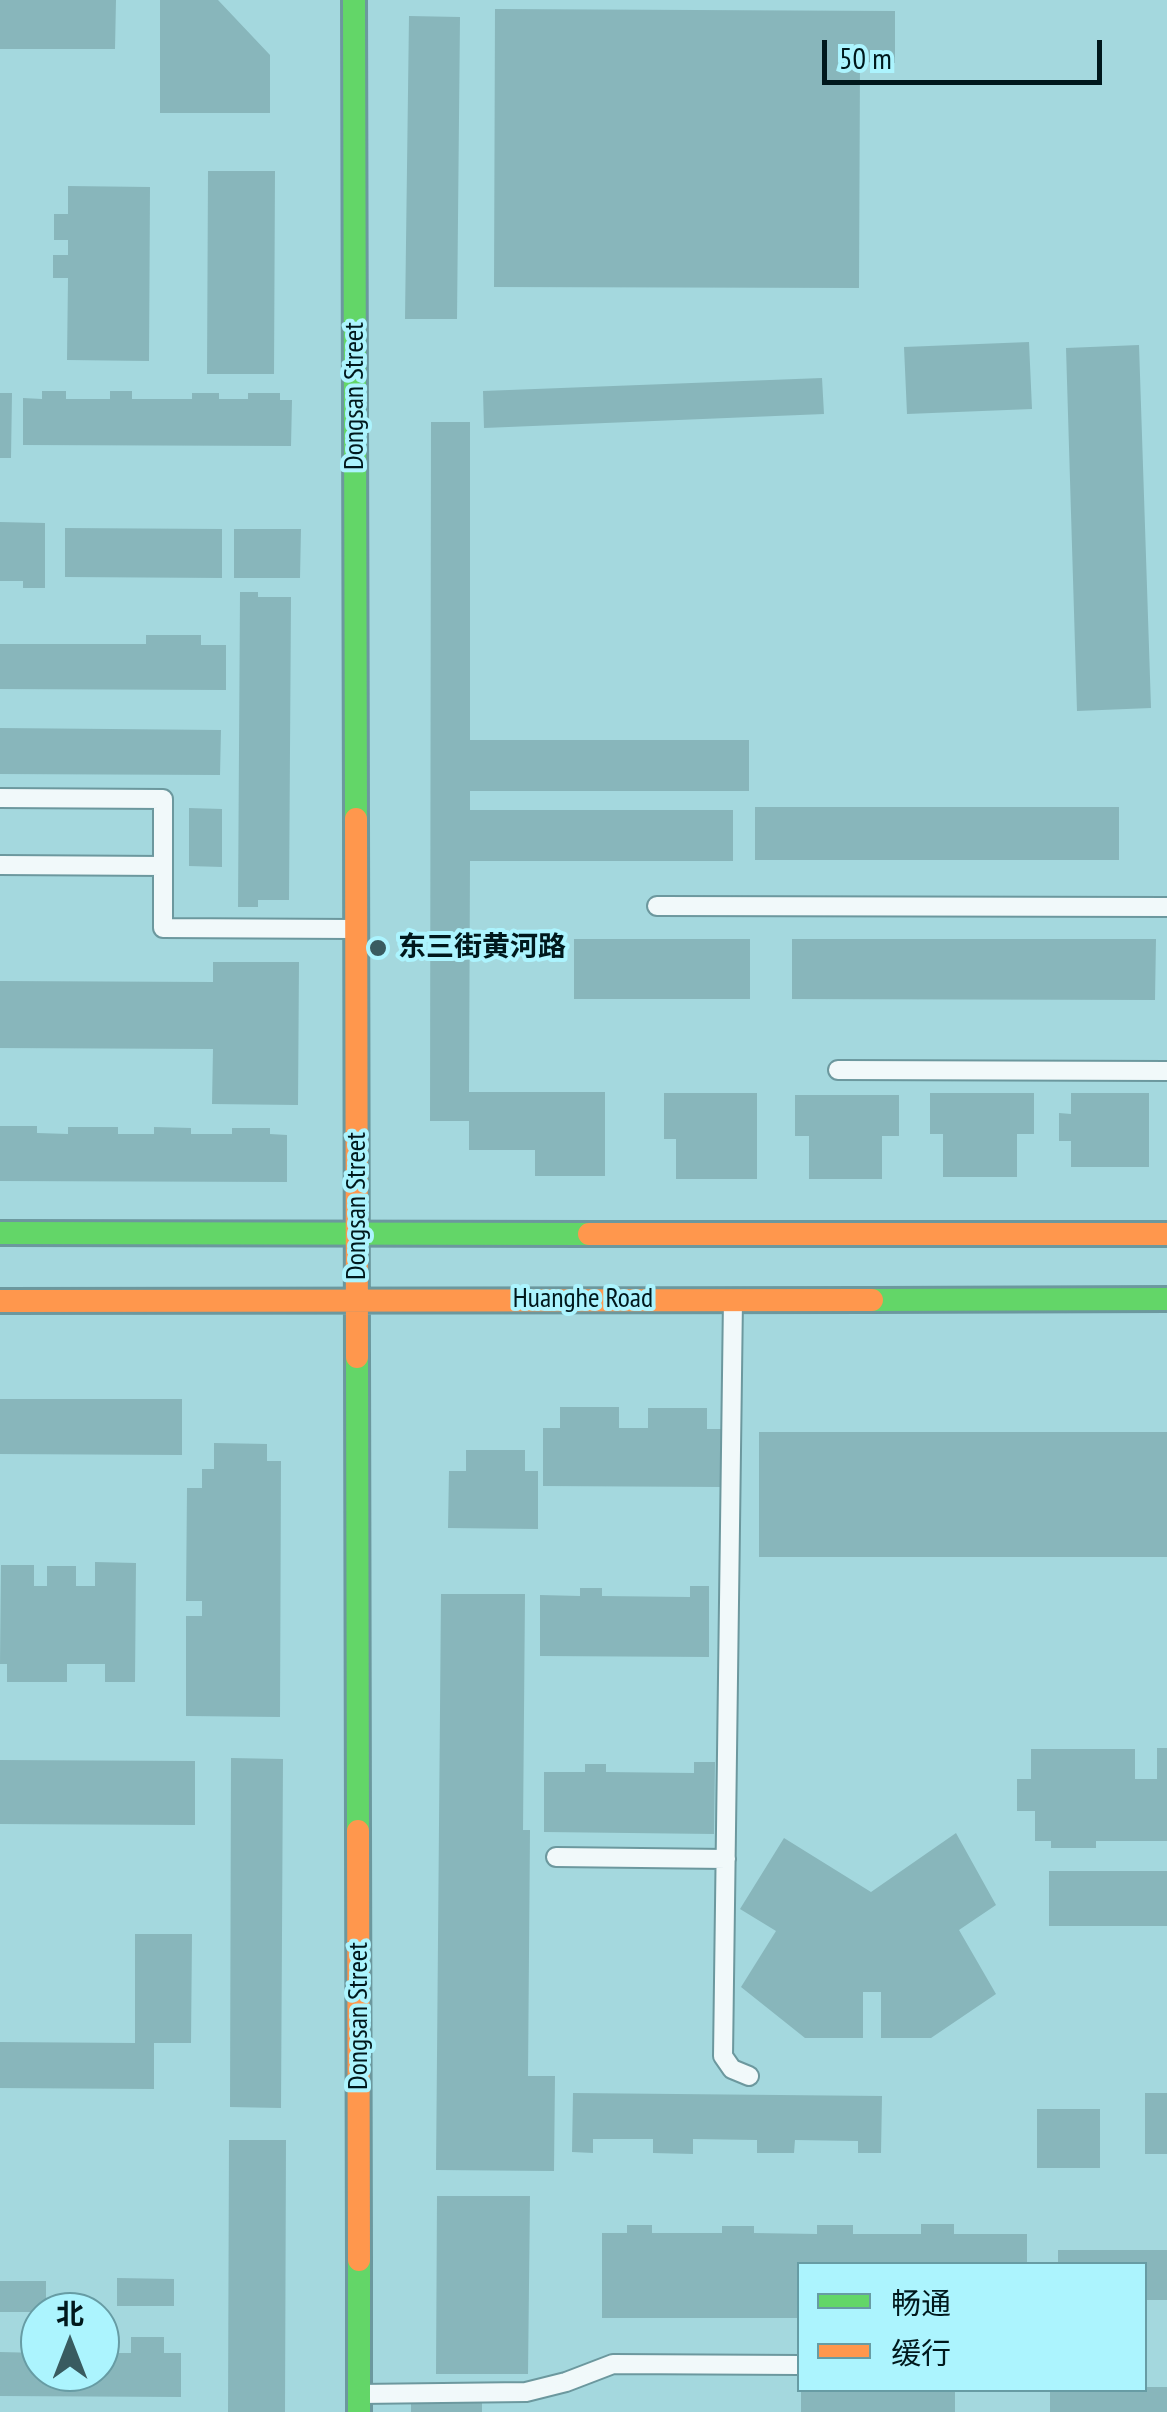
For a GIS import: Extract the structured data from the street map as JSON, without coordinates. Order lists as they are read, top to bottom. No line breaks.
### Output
{"streets":{"street":["Dongsan Street","Huanghe Road"]},"crossings":[["Dongsan Street","Huanghe Road"]],"places":["东三街黄河路"],"legend":["畅通","缓行"],"scale_bar":"50 m","north":"top"}
